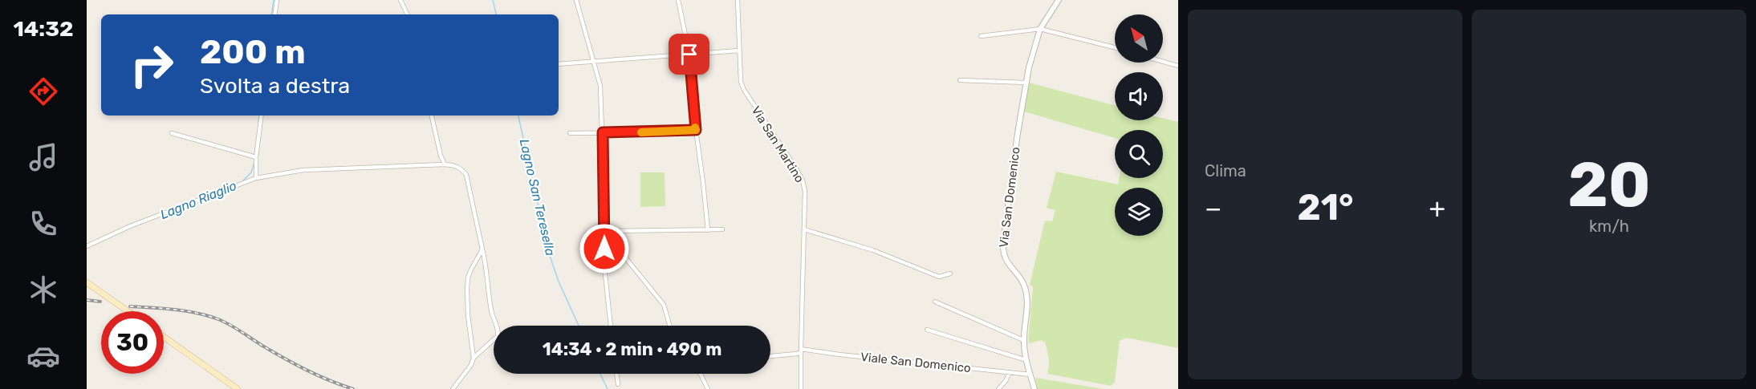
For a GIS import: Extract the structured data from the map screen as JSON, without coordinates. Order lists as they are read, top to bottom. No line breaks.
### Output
{"streets":{"street":["Via San Martino","Via San Domenico","Viale San Domenico"]},"crossings":[["Via San Martino","Viale San Domenico"],["Via San Domenico","Viale San Domenico"]],"water":["Lagno San Teresella","Lagno Riaglio"],"north":"top left","page":{"tabs":"14:32","tile":["Clima",["20","km/h"]],"turn":["200 m","Svolta a destra"],"heat":["−","21°","+"],"limit":"30","trip":"14:34 · 2 min · 490 m"}}
